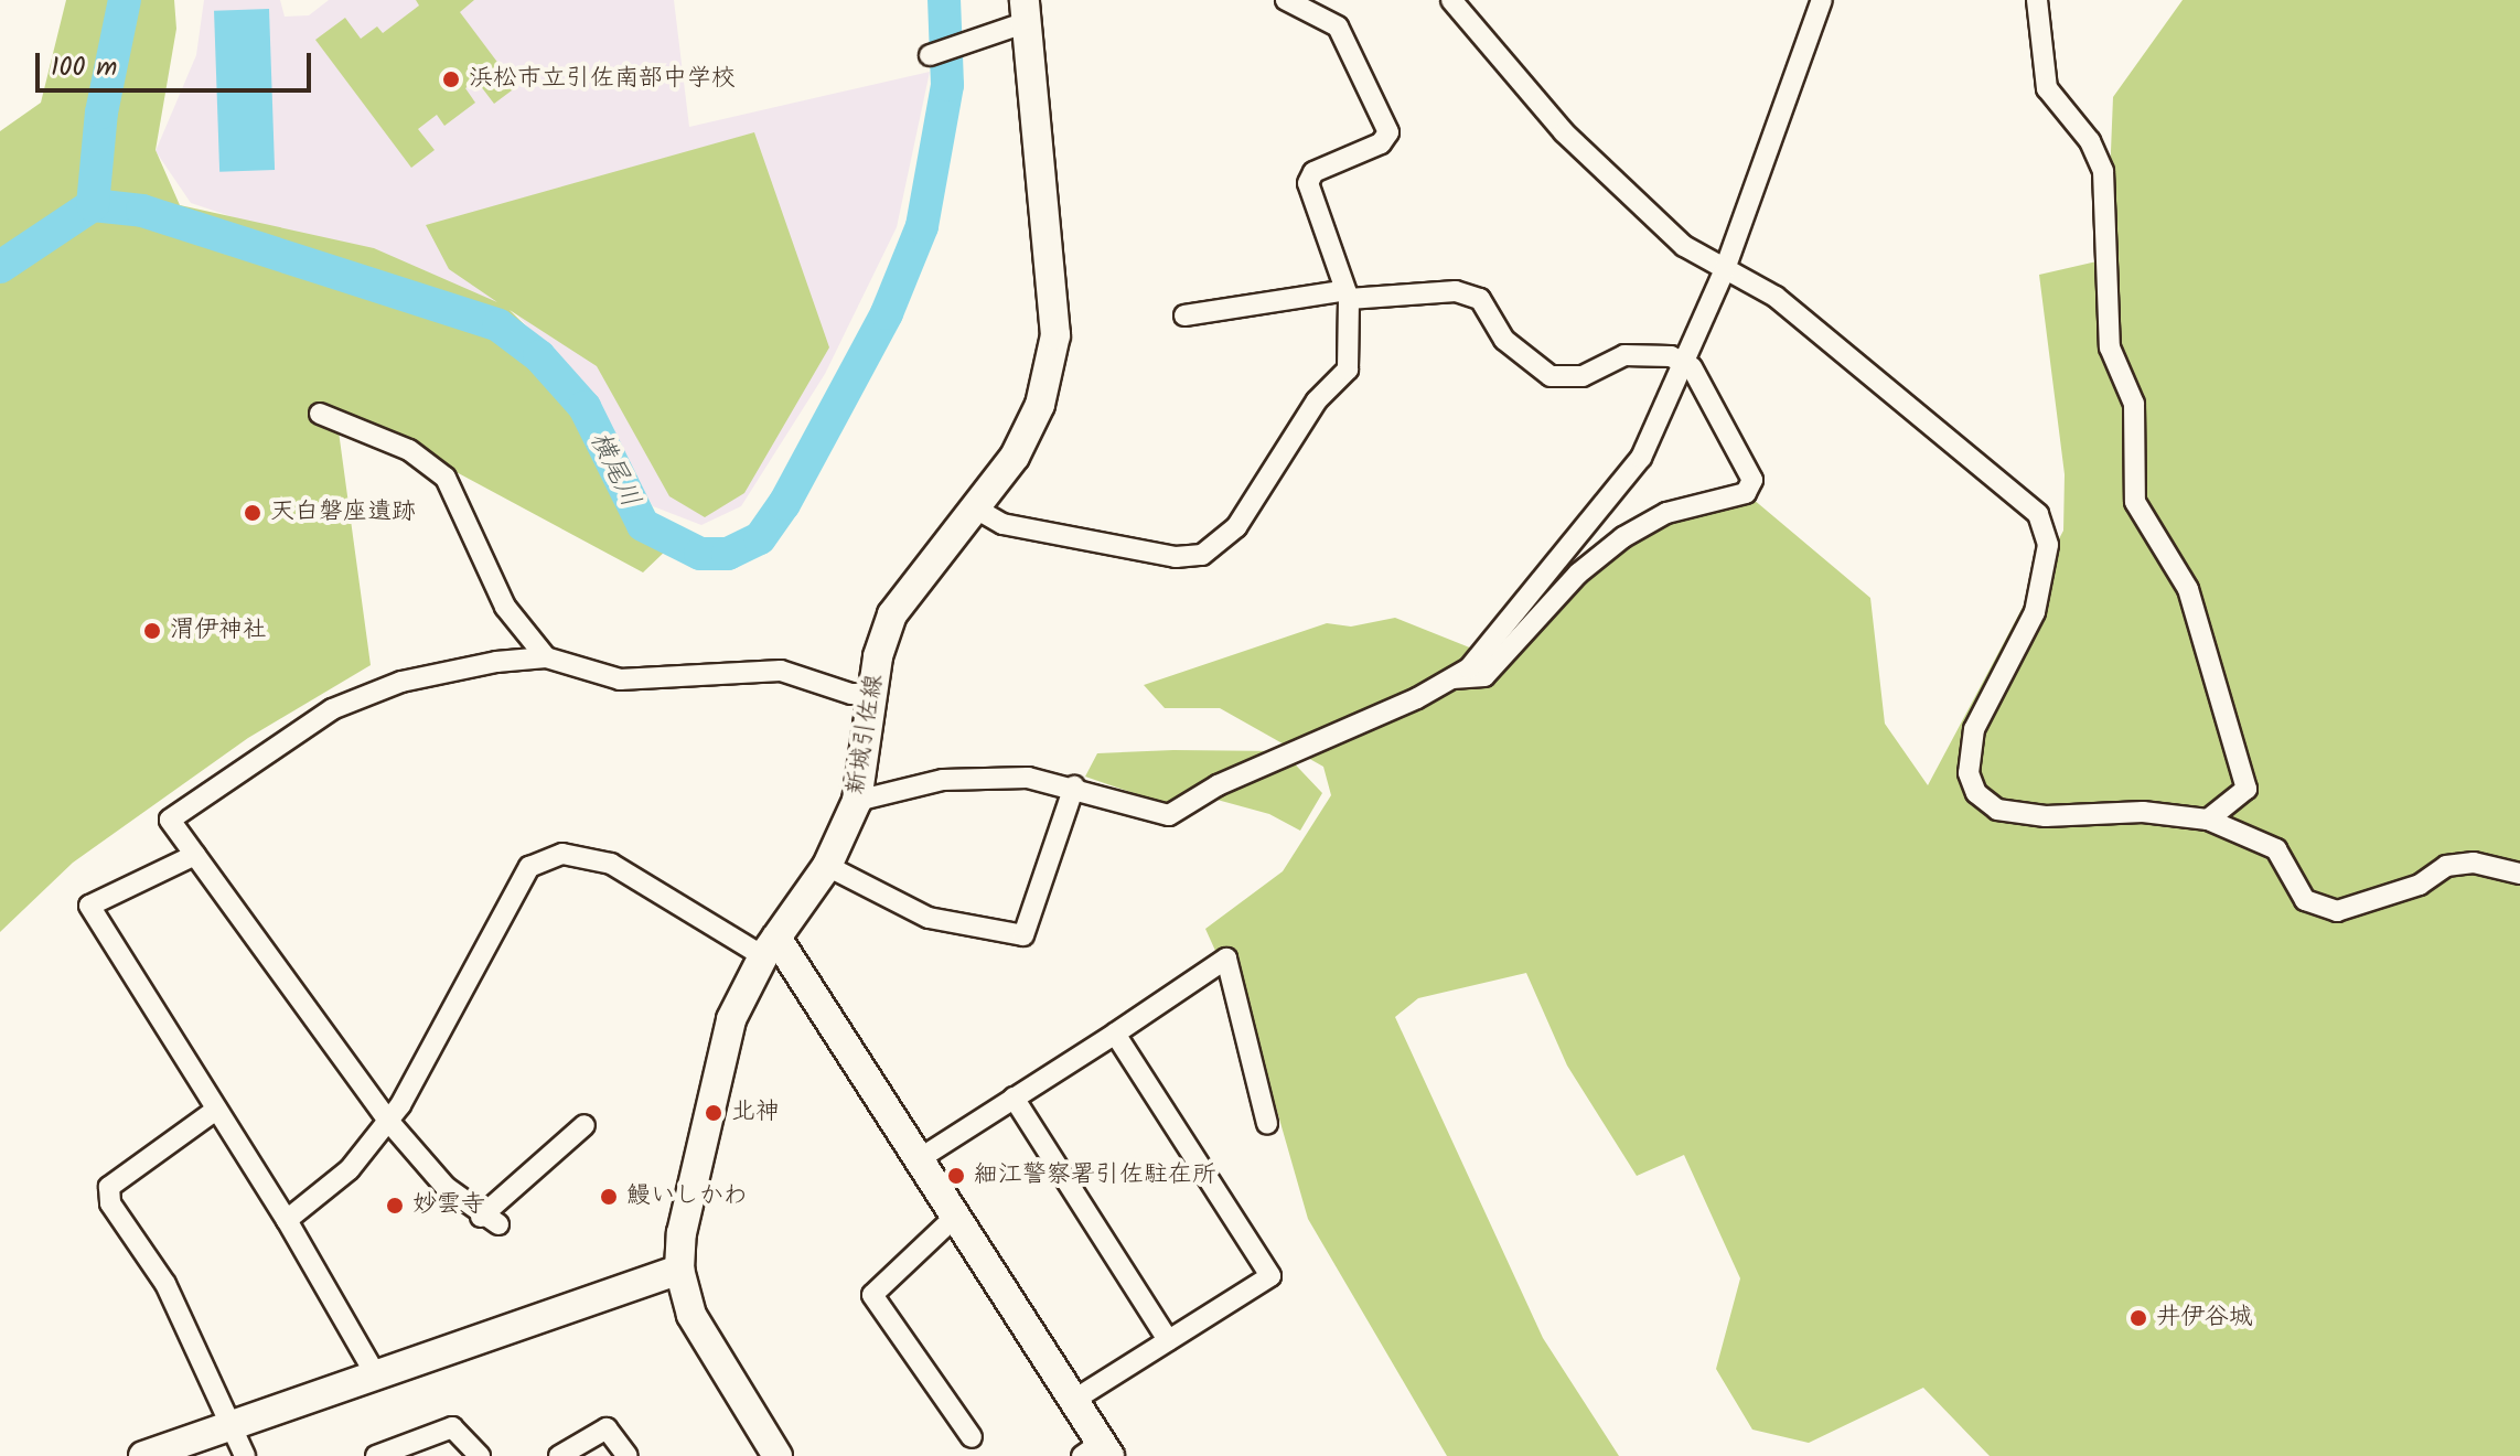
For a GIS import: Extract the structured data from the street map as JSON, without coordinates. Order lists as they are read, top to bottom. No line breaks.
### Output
{"streets":{"main road":["新城引佐線"]},"water":["横尾川"],"places":["浜松市立引佐南部中学校","天白磐座遺跡","渭伊神社","北神","細江警察署引佐駐在所","鰻いしかわ","妙雲寺","井伊谷城"],"scale_bar":"100 m"}
